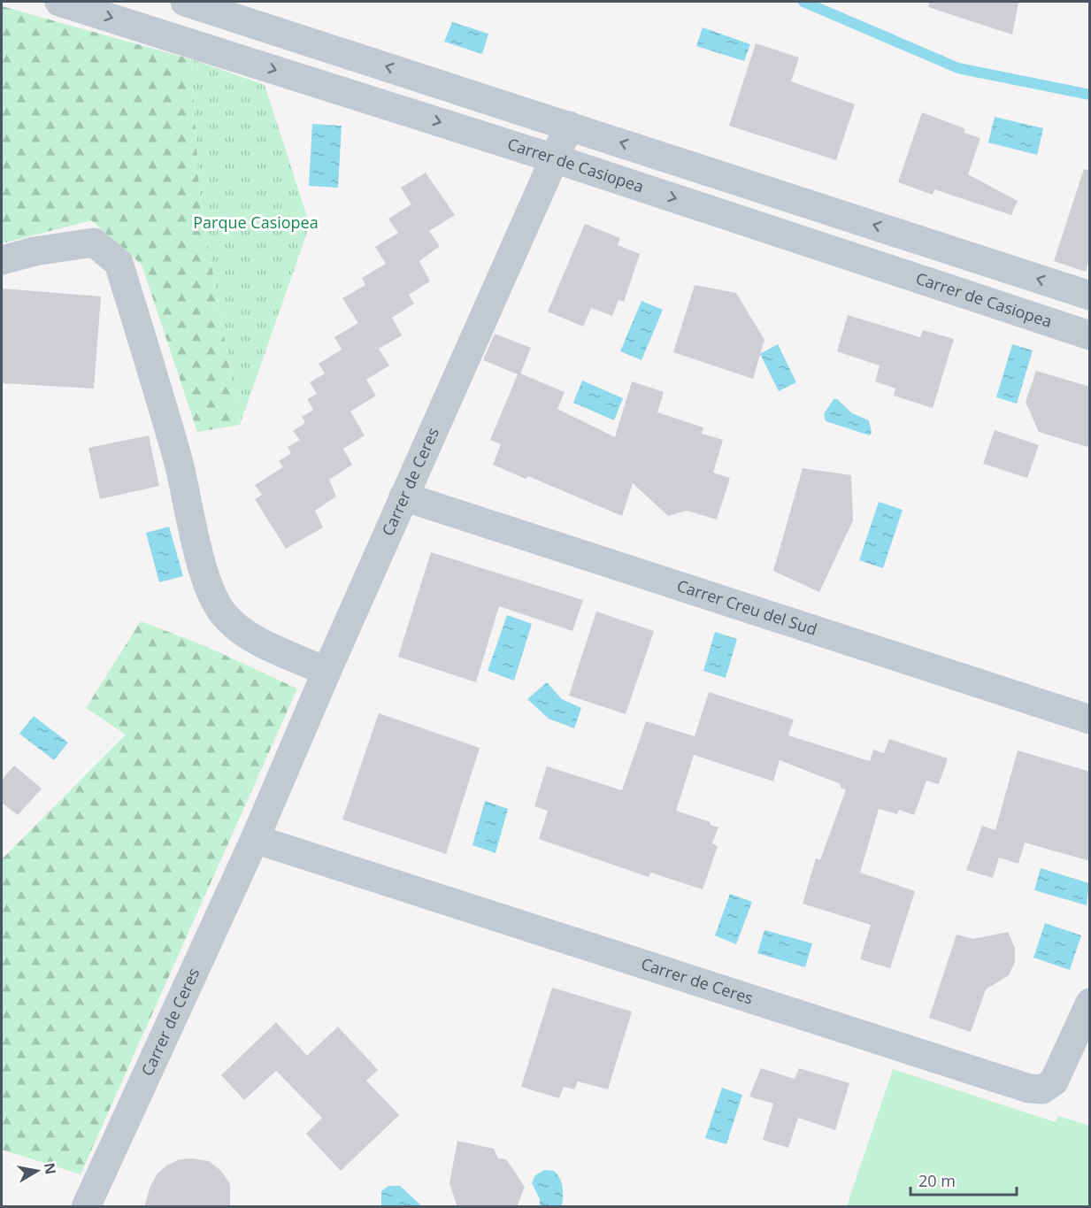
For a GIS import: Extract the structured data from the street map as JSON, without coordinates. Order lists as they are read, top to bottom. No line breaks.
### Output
{"streets":{"street":["Carrer de Casiopea","Carrer de Ceres","Carrer Creu del Sud"]},"crossings":[["Carrer de Casiopea","Carrer de Ceres"],["Carrer de Ceres","Carrer Creu del Sud"]],"parks":["Parque Casiopea"],"scale_bar":"20 m","north":"right"}
